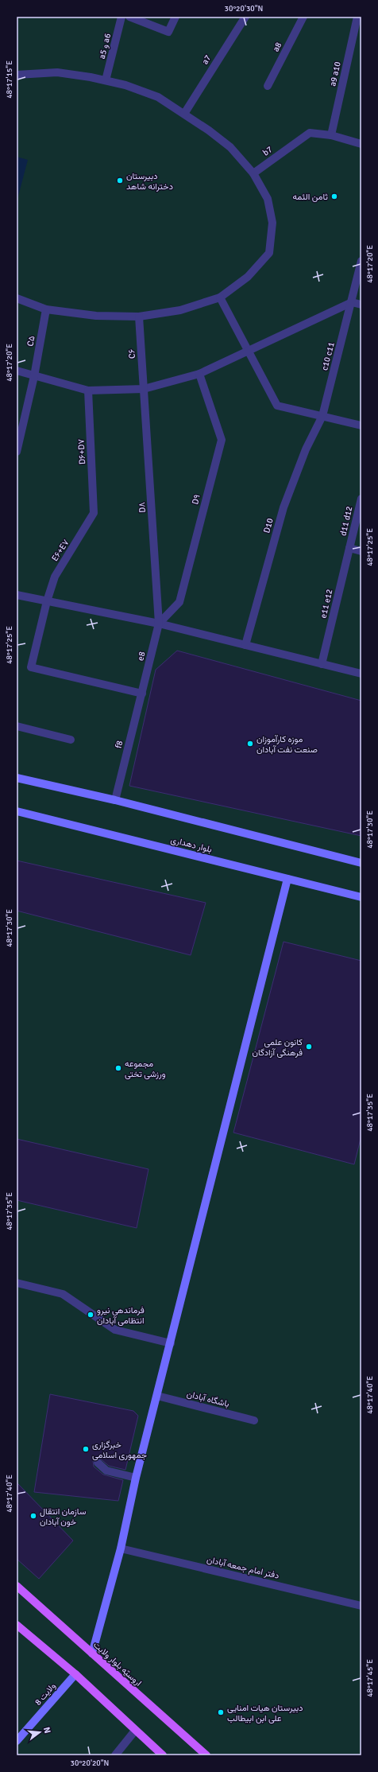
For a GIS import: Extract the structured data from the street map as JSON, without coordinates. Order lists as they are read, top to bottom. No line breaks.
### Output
{"streets":{"main road":["اروسیّه بلوار ولایت"],"street":["a5 و a6","a8","a7","a9 a10","b7","C۵","C۶","c10 c11","D۶+D۷","D۹","D۸","d11 d12","D10","E۶+E۷","e11 e12","e8","f8","بلوار دهداری","باشگاه آبادان","دفتر امام جمعه آبادان","ولایت 8"]},"crossings":[["a9 a10","b7"],["C۶","D۸"],["c10 c11","D10"],["D۶+D۷","E۶+E۷"],["D۹","D۸"],["D۹","e8"],["D۸","e8"],["d11 d12","e11 e12"],["E۶+E۷","e8"],["E۶+E۷","f8"],["e8","f8"]],"places":["دبیرستان دخترانه شاهد","ثامن الئمه","موزه کارآموزان صنعت نفت آبادان","کانون علمی فرهنگی آزادگان","مجموعه ورزشی تختی","فرماندهی نیرو انتظامی آبادان","خبرگزاری جمهوری اسلامی","سازمان انتقال خون آبادان","دبیرستان هیات امنایی علی ابن ابیطالب"],"north":"right","coordinates":["30°20'30\"N","48°17'15\"E","48°17'20\"E","48°17'25\"E","48°17'30\"E","48°17'35\"E","48°17'40\"E","48°17'45\"E","30°20'20\"N"]}
